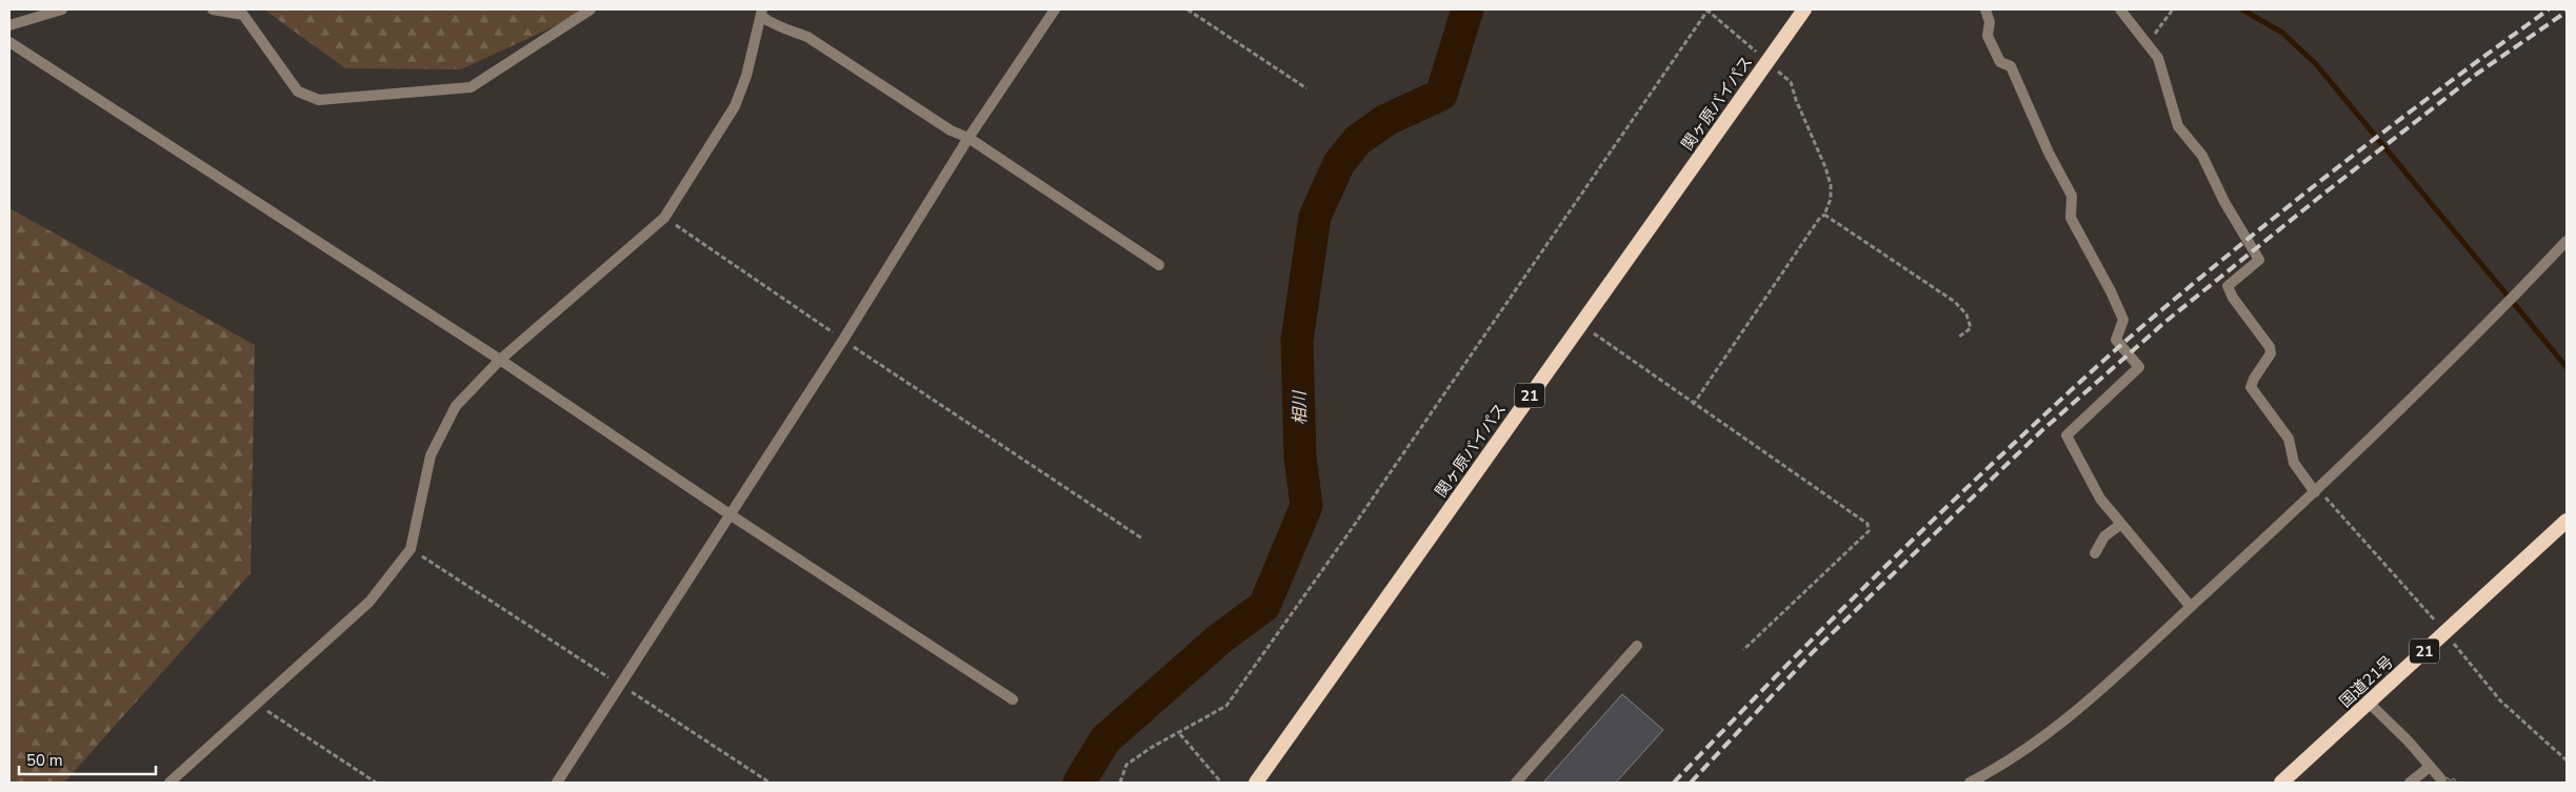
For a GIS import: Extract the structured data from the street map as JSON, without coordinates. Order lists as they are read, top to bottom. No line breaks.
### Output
{"streets":{"highway":["関ヶ原バイパス","21","国道21号"]},"water":["相川"],"scale_bar":"50 m"}
